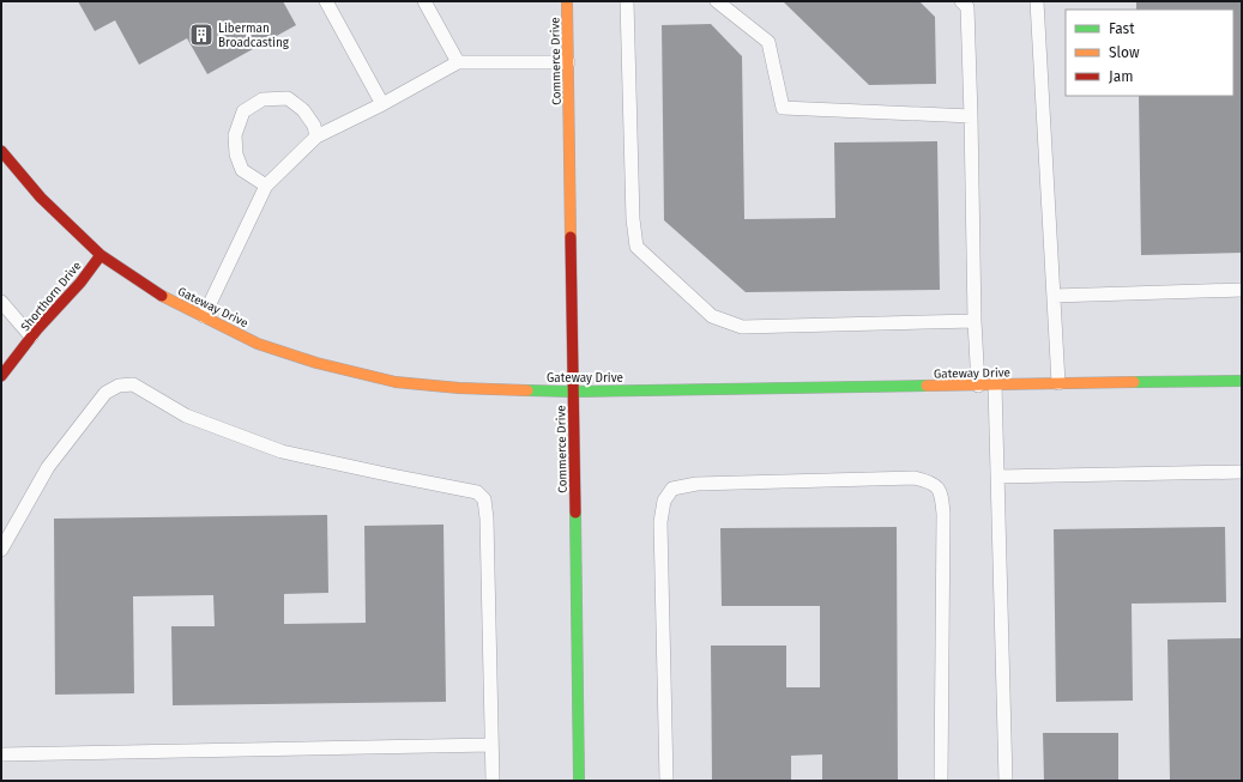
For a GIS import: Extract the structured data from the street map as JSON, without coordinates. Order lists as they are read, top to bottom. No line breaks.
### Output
{"streets":{"street":["Commerce Drive","Shorthorn Drive","Gateway Drive"]},"crossings":[["Commerce Drive","Gateway Drive"],["Shorthorn Drive","Gateway Drive"]],"places":{"building":["Liberman Broadcasting"]},"legend":["Fast","Slow","Jam"]}
